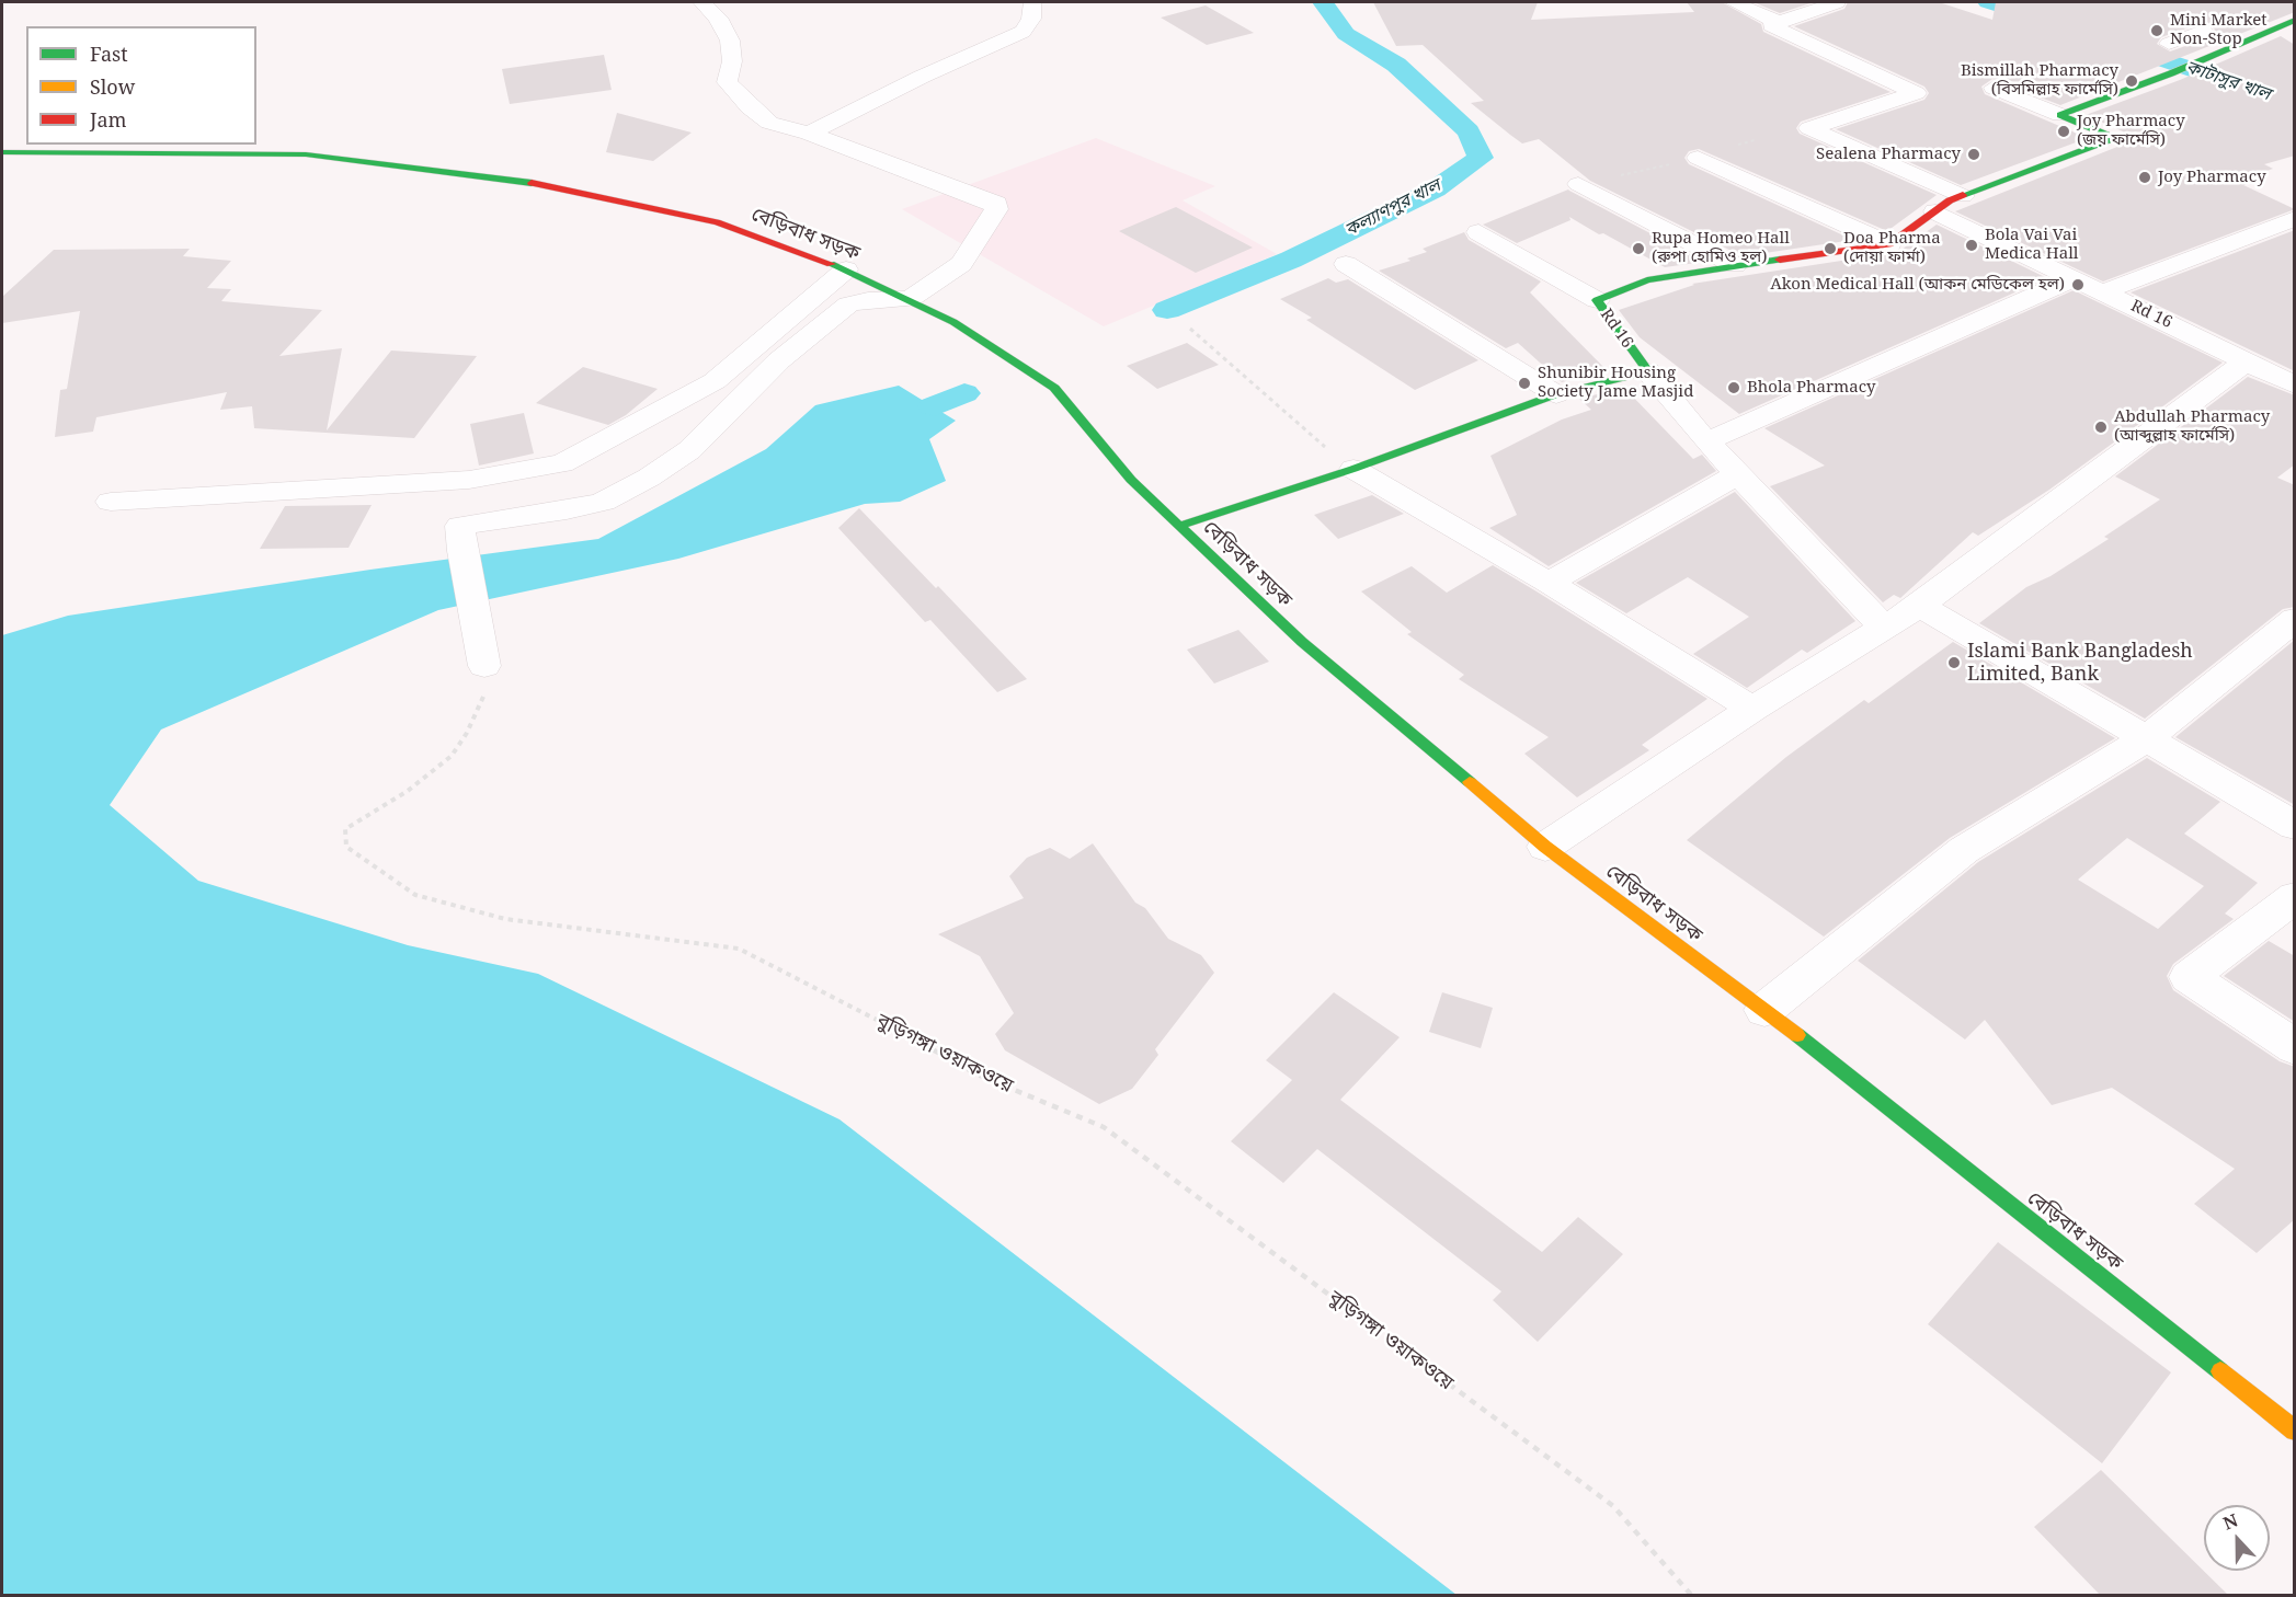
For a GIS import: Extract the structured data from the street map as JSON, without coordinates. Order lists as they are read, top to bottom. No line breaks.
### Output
{"streets":{"main road":["বেড়িবাধ সড়ক","Rd 16"],"path":["বুড়িগঙ্গা ওয়াকওয়ে"]},"crossings":[["বেড়িবাধ সড়ক","Rd 16"]],"water":["কাটাসুর খাল","কল্যাণপুর খাল"],"places":["Mini Market Non-Stop","Bismillah Pharmacy (বিসমিল্লাহ ফার্মেসি)","Joy Pharmacy (জয় ফার্মেসি)","Sealena Pharmacy","Joy Pharmacy","Bola Vai Vai Medica Hall","Rupa Homeo Hall (রুপা হোমিও হল)","Doa Pharma (দোয়া ফার্মা)","Akon Medical Hall (আকন মেডিকেল হল)","Shunibir Housing Society Jame Masjid","Bhola Pharmacy","Abdullah Pharmacy (আব্দুল্লাহ ফার্মেসি)","Islami Bank Bangladesh Limited, Bank"],"legend":["Fast","Slow","Jam"],"north":"top"}
